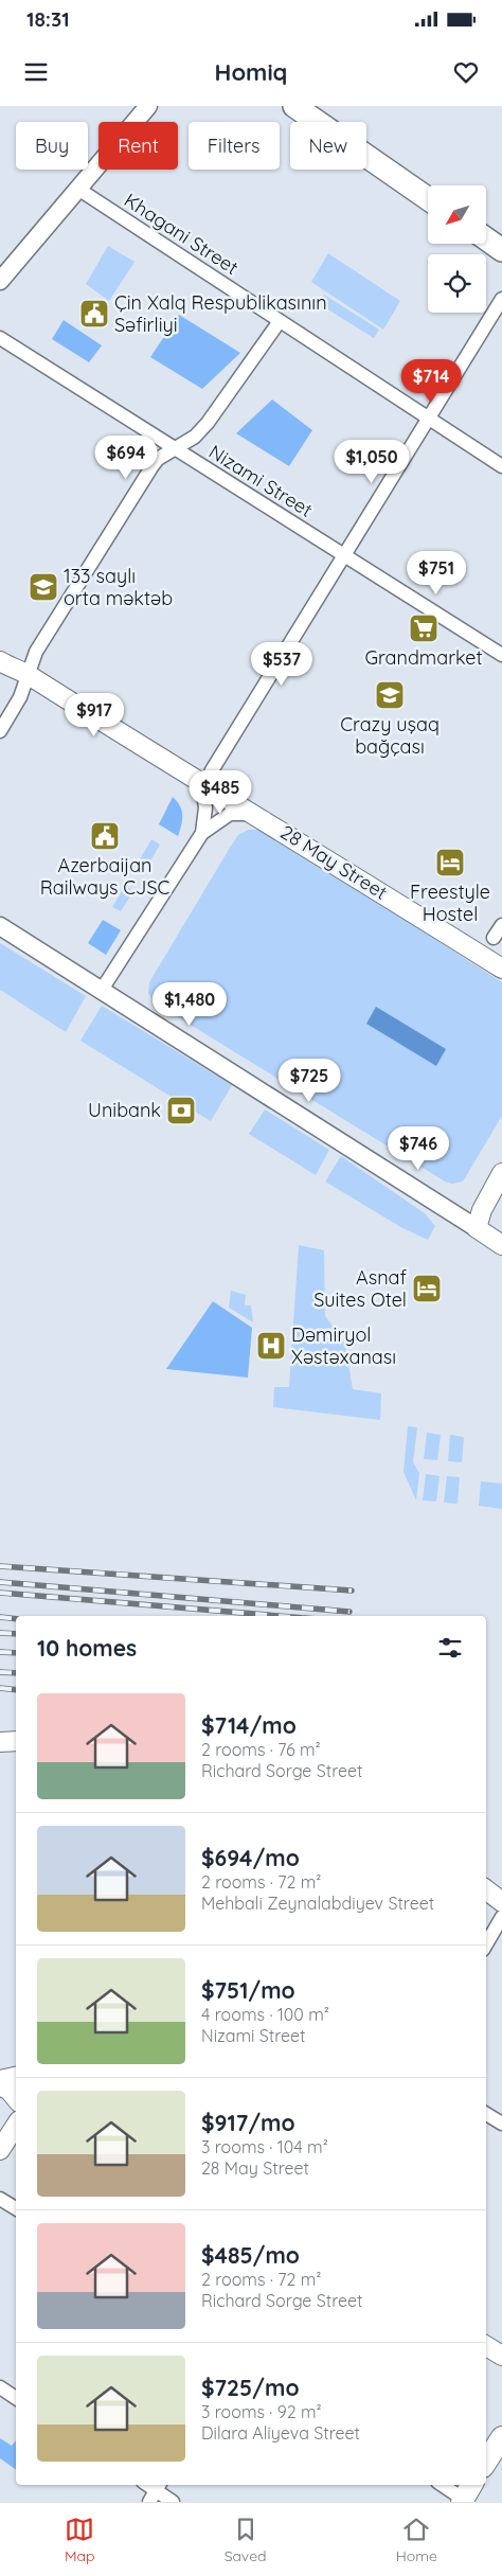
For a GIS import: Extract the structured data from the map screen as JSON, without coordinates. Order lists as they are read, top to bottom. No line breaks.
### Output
{"streets":{"main road":["28 May Street"],"street":["Khagani Street","Nizami Street"]},"places":{"public building":["Çin Xalq Respublikasının Səfirliyi","Azerbaijan Railways CJSC"],"school or university":["133 saylı orta məktəb","Crazy uşaq bağçası"],"supermarket":["Grandmarket"],"hotel":["Freestyle Hostel","Asnaf Suites Otel"],"bank":["Unibank"],"hospital":["Dəmiryol Xəstəxanası"]},"north":"bottom left","page":{"status":"18:31","header":"Homiq","chip":["Buy","Rent","Filters","New"],"price":["$714","$694","$1,050","$751","$537","$917","$485","$1,480","$725","$746"],"heading":"10 homes","list":[{"name":"$714/mo","note":"2 rooms · 76 m² · Richard Sorge Street"},{"name":"$694/mo","note":"2 rooms · 72 m² · Mehbali Zeynalabdiyev Street"},{"name":"$751/mo","note":"4 rooms · 100 m² · Nizami Street"},{"name":"$917/mo","note":"3 rooms · 104 m² · 28 May Street"},{"name":"$485/mo","note":"2 rooms · 72 m² · Richard Sorge Street"},{"name":"$725/mo","note":"3 rooms · 92 m² · Dilara Aliyeva Street"}],"tabs":["Map","Saved","Home"]}}
